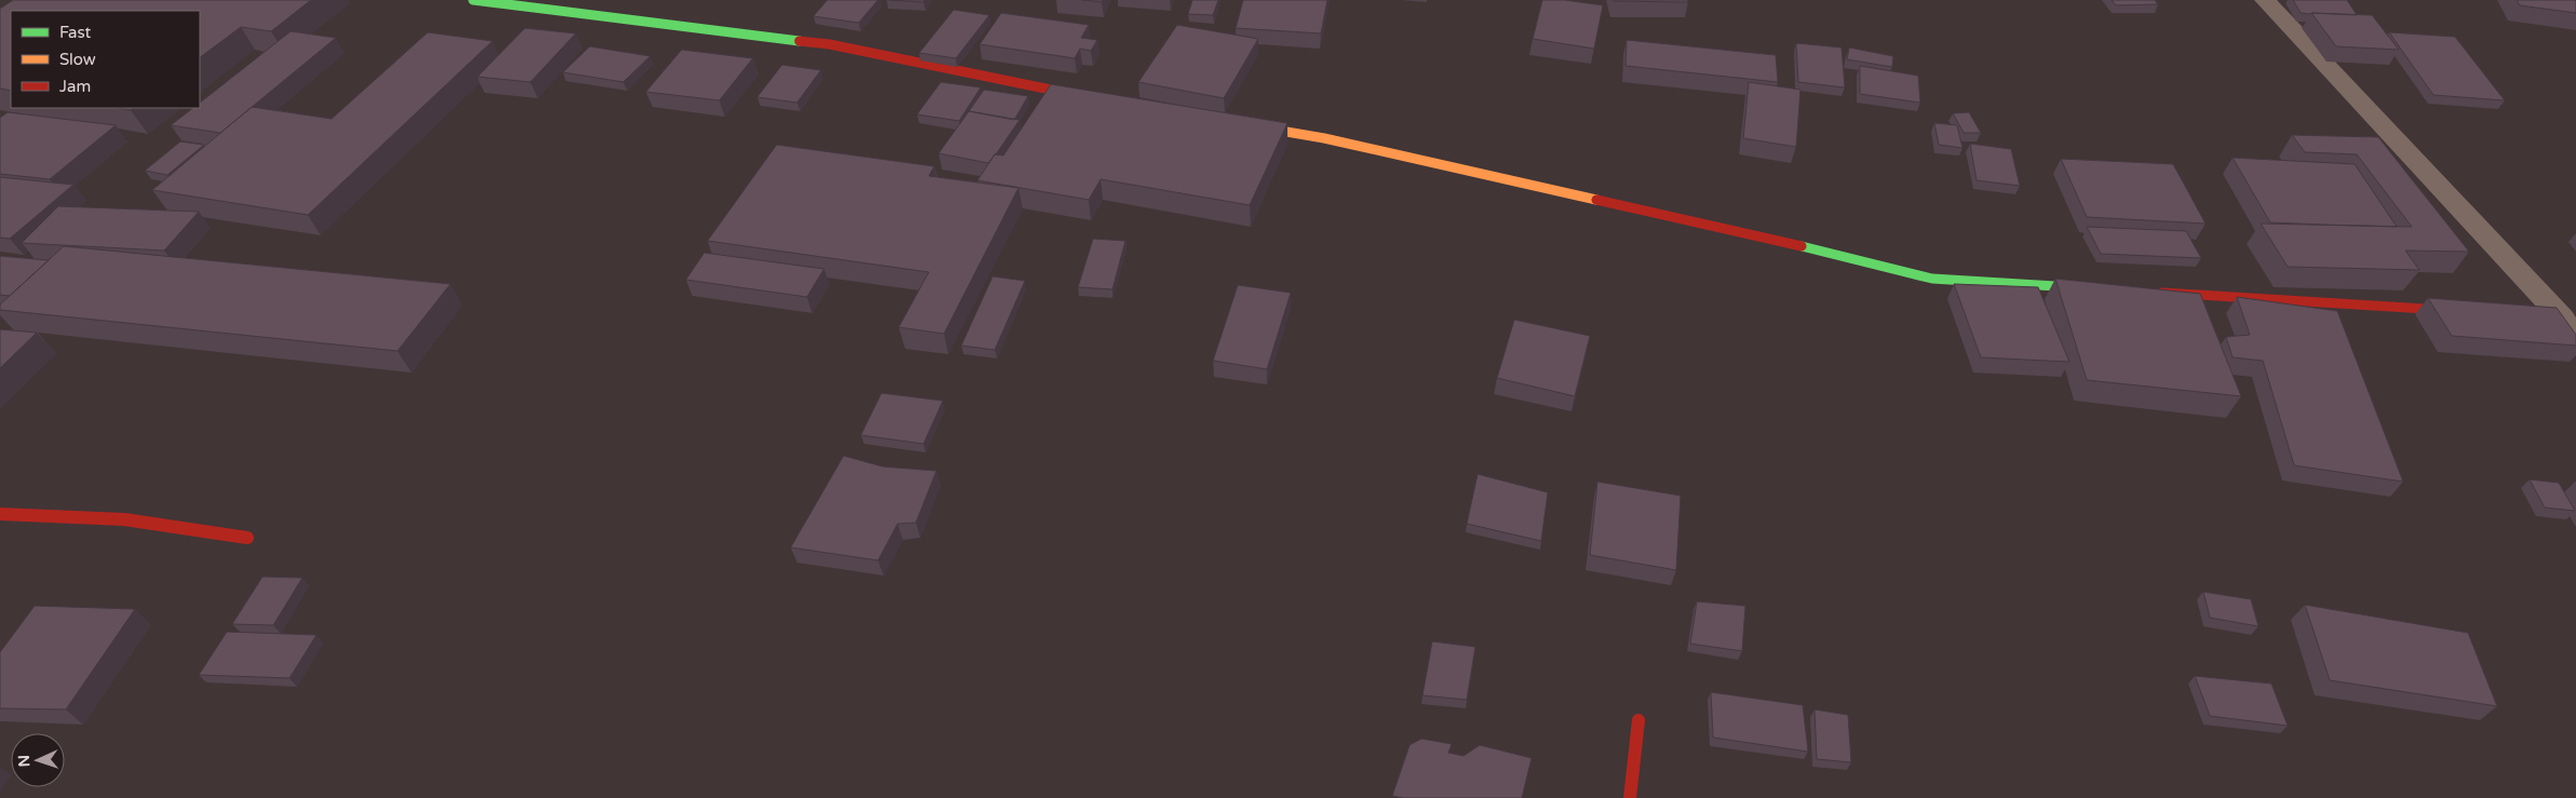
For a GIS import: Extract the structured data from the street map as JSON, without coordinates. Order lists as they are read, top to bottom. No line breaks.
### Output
{"legend":["Fast","Slow","Jam"],"north":"left"}
